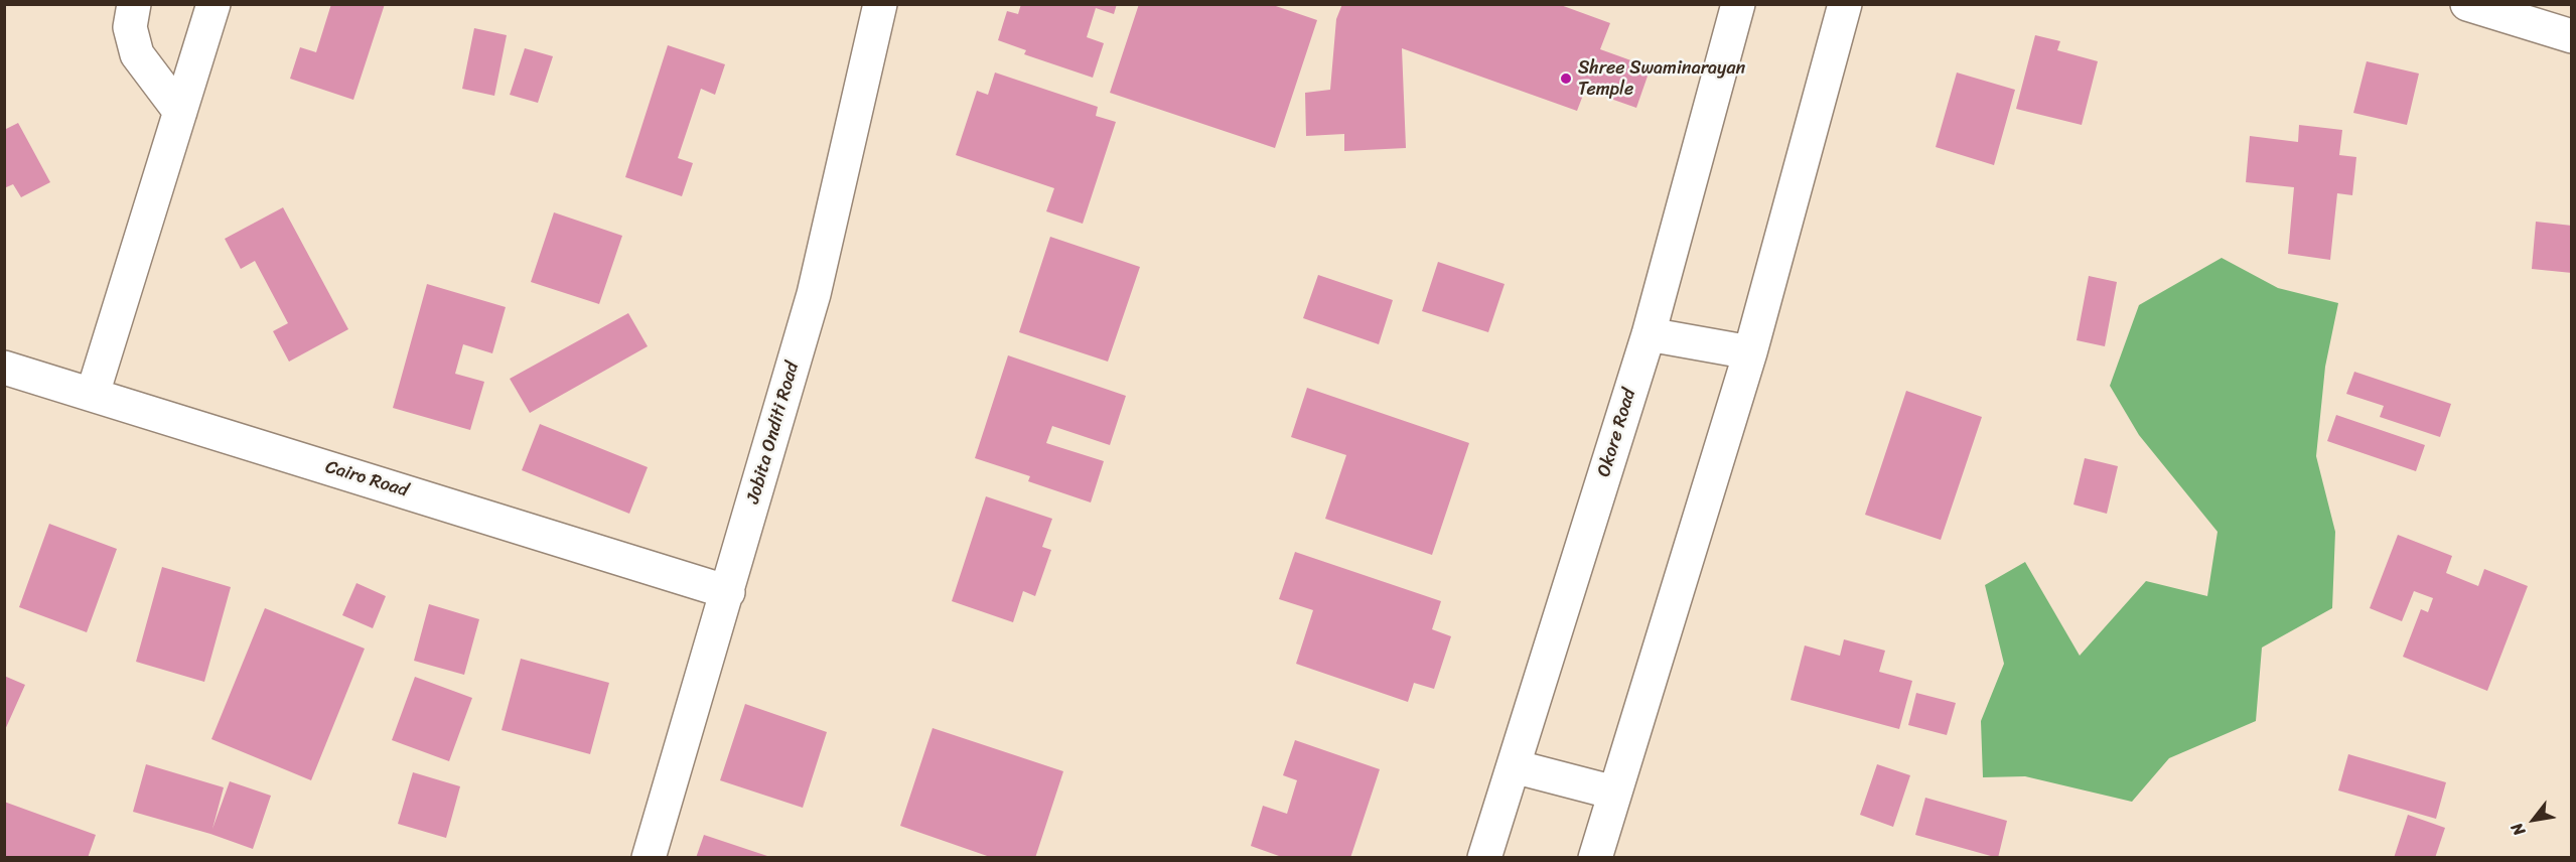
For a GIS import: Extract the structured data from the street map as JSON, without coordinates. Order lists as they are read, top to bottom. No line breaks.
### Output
{"streets":{"street":["Jobita Onditi Road","Okore Road","Cairo Road"]},"crossings":[["Jobita Onditi Road","Cairo Road"]],"places":["Shree Swaminarayan Temple"],"north":"bottom left"}
